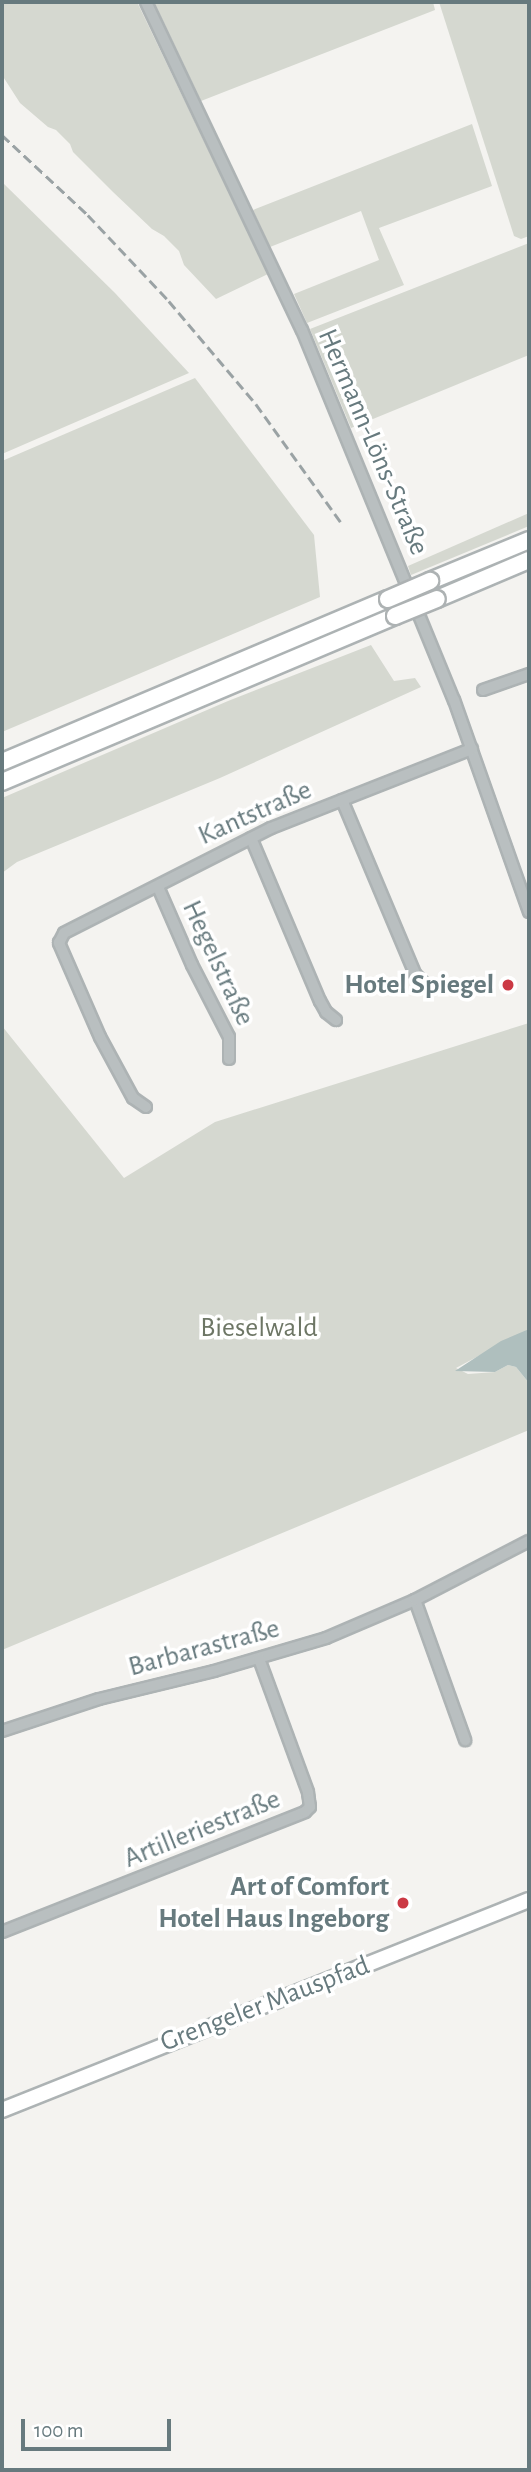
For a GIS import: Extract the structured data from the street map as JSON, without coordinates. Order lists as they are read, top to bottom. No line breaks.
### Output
{"streets":{"main road":["Grengeler Mauspfad"],"street":["Hermann-Löns-Straße","Kantstraße","Hegelstraße","Barbarastraße","Artilleriestraße"]},"crossings":[["Hermann-Löns-Straße","Kantstraße"],["Kantstraße","Hegelstraße"],["Barbarastraße","Artilleriestraße"]],"parks":["Bieselwald"],"places":["Hotel Spiegel","Art of Comfort Hotel Haus Ingeborg"],"scale_bar":"100 m"}
